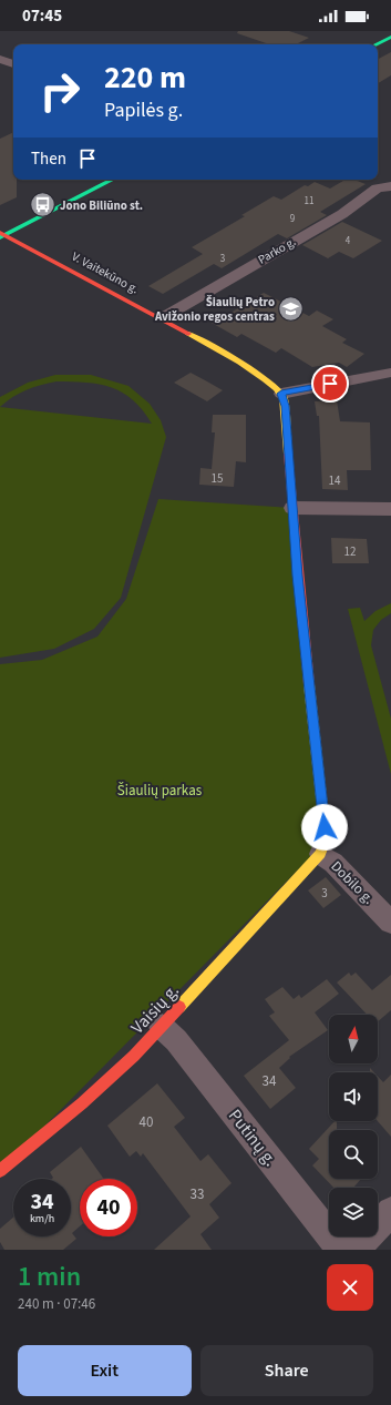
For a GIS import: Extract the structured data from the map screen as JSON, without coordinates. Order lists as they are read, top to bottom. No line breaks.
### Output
{"streets":{"street":["Parko g.","V. Vaitekūno g.","Dobilo g.","Vaisių g.","Putinų g."]},"crossings":[["Parko g.","V. Vaitekūno g."],["V. Vaitekūno g.","Dobilo g."],["Dobilo g.","Vaisių g."],["Vaisių g.","Putinų g."]],"parks":["Šiaulių parkas"],"places":{"bus stop":["Jono Biliūno st."],"school or university":["Šiaulių Petro Avižonio regos centras"]},"house_numbers":["11","9","4","3","15","14","12","3","34","40","33"],"north":"top","page":{"status":"07:45","turn":["220 m","Papilės g."],"then":"Then","speed":"34 km/h","limit":"40","heading":["1 min","240 m · 07:46"],"buttons":["Exit","Share"]}}
